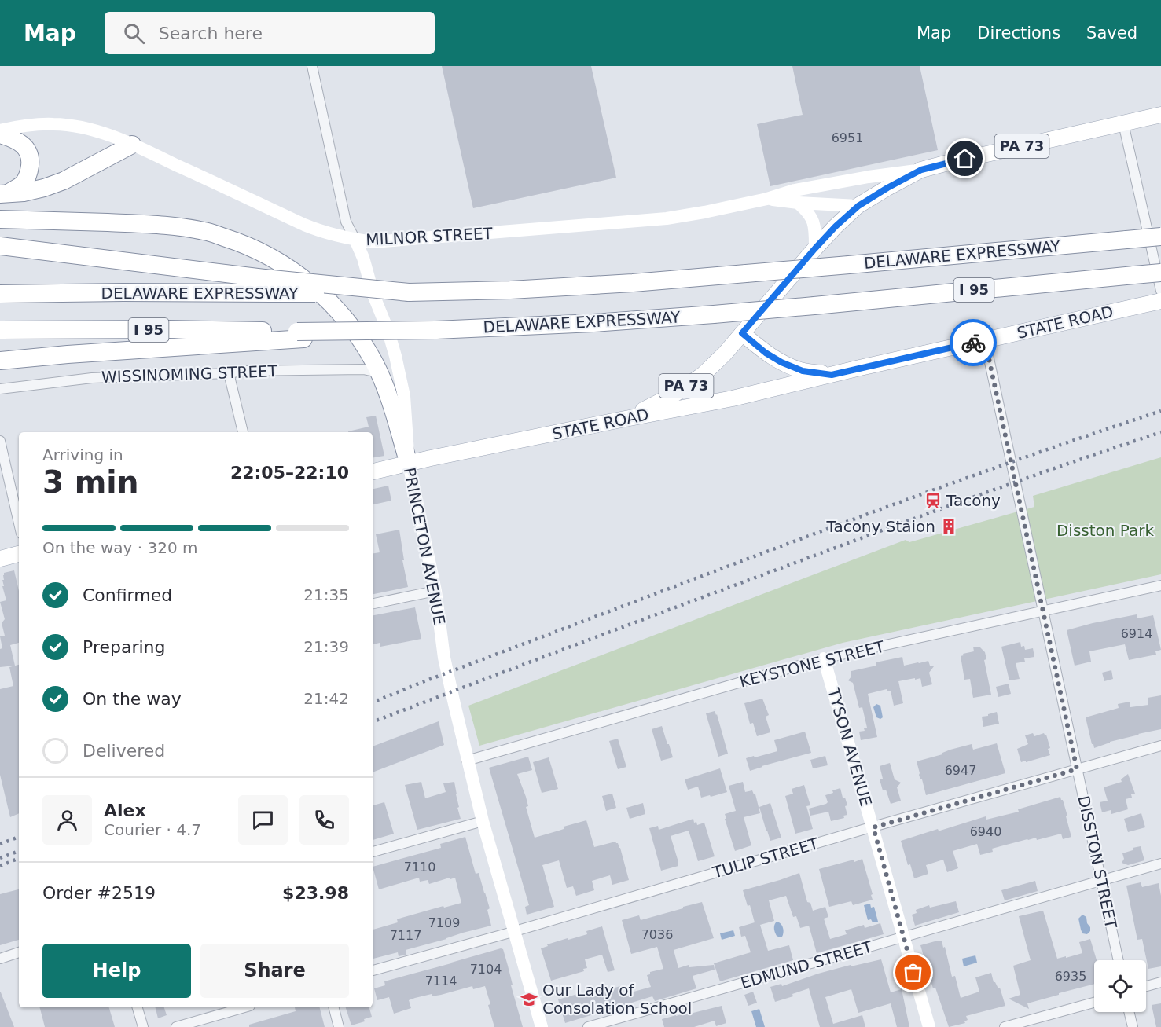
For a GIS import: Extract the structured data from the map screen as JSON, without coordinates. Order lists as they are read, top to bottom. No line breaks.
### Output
{"streets":{"highway":["DELAWARE EXPRESSWAY","I 95"],"main road":["PA 73","MILNOR STREET","STATE ROAD","PRINCETON AVENUE","TYSON AVENUE"],"street":["WISSINOMING STREET","KEYSTONE STREET","TULIP STREET","DISSTON STREET","EDMUND STREET"]},"crossings":[["PA 73","MILNOR STREET"],["PA 73","STATE ROAD"],["MILNOR STREET","PRINCETON AVENUE"],["STATE ROAD","PRINCETON AVENUE"],["STATE ROAD","DISSTON STREET"],["PRINCETON AVENUE","KEYSTONE STREET"],["PRINCETON AVENUE","TULIP STREET"],["KEYSTONE STREET","TYSON AVENUE"],["KEYSTONE STREET","DISSTON STREET"],["TYSON AVENUE","TULIP STREET"],["TYSON AVENUE","EDMUND STREET"],["TULIP STREET","DISSTON STREET"],["DISSTON STREET","EDMUND STREET"]],"parks":["Disston Park"],"places":{"station":["Tacony"],"building":["Tacony Staion"],"school or university":["Our Lady of Consolation School"]},"house_numbers":["6951","6914","6947","6940","7110","7109","7036","7117","7104","6935","7114"],"page":{"header":"Map","search":"Search here","nav":["Map","Directions","Saved"],"heading":["3 min","Arriving in","22:05–22:10"],"panel":["Alex","Courier · 4.7","Order #2519","$23.98"],"bar":"On the way · 320 m","list":[["Confirmed","21:35"],["Preparing","21:39"],["On the way","21:42"],"Delivered"],"buttons":["Help","Share"]}}
